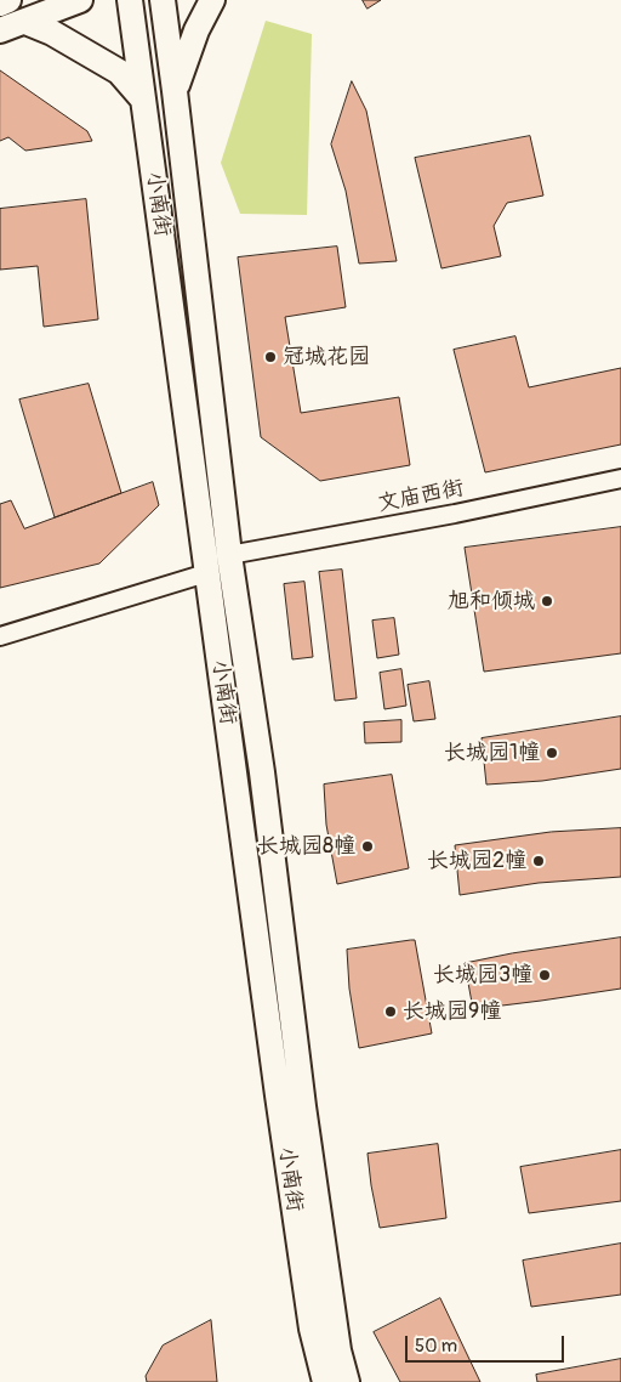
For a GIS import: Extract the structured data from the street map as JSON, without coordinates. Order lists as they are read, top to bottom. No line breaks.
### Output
{"streets":{"main road":["小南街"],"street":["文庙西街"]},"crossings":[["小南街","文庙西街"]],"places":["冠城花园","旭和倾城","长城园1幢","长城园8幢","长城园2幢","长城园3幢","长城园9幢"],"scale_bar":"50 m"}
